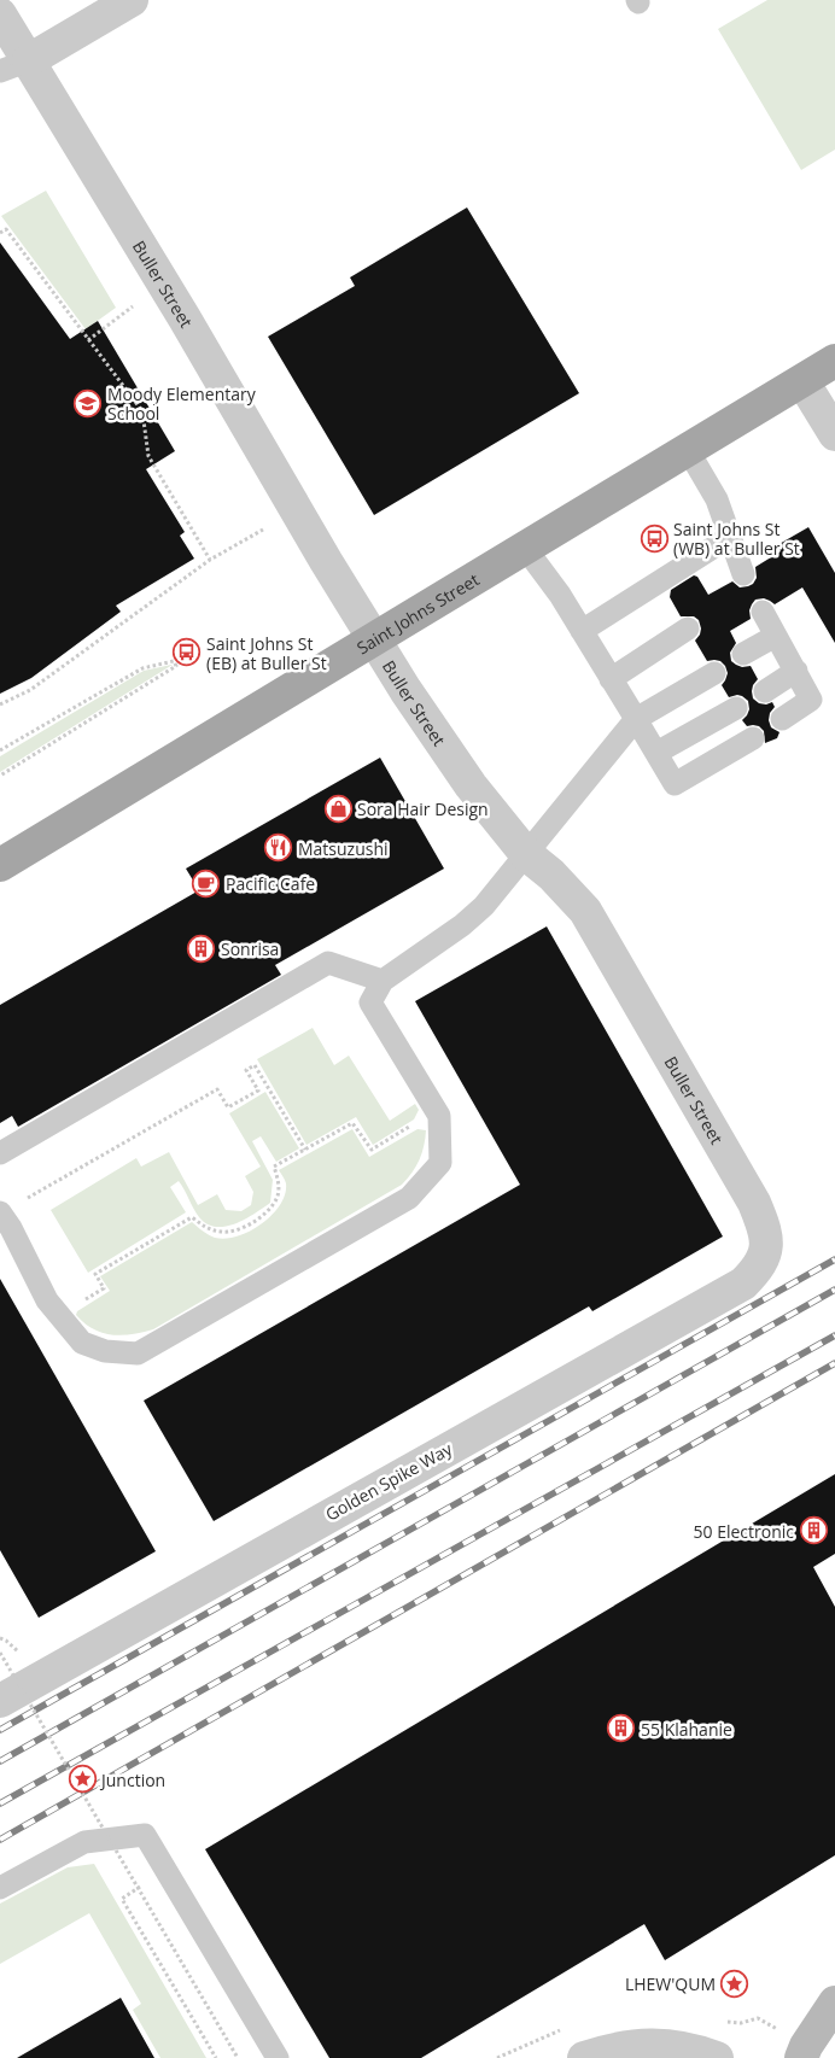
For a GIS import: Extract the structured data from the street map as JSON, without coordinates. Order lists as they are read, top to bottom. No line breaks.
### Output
{"streets":{"main road":["Saint Johns Street"],"street":["Buller Street","Golden Spike Way"]},"crossings":[["Buller Street","Saint Johns Street"],["Buller Street","Golden Spike Way"]],"places":{"school or university":["Moody Elementary School"],"bus stop":["Saint Johns St (WB) at Buller St","Saint Johns St (EB) at Buller St"],"shop":["Sora Hair Design"],"restaurant":["Matsuzushi"],"cafe":["Pacific Cafe"],"building":["Sonrisa","50 Electronic","55 Klahanie"],"place":["Junction","LHEW'QUM"]}}
